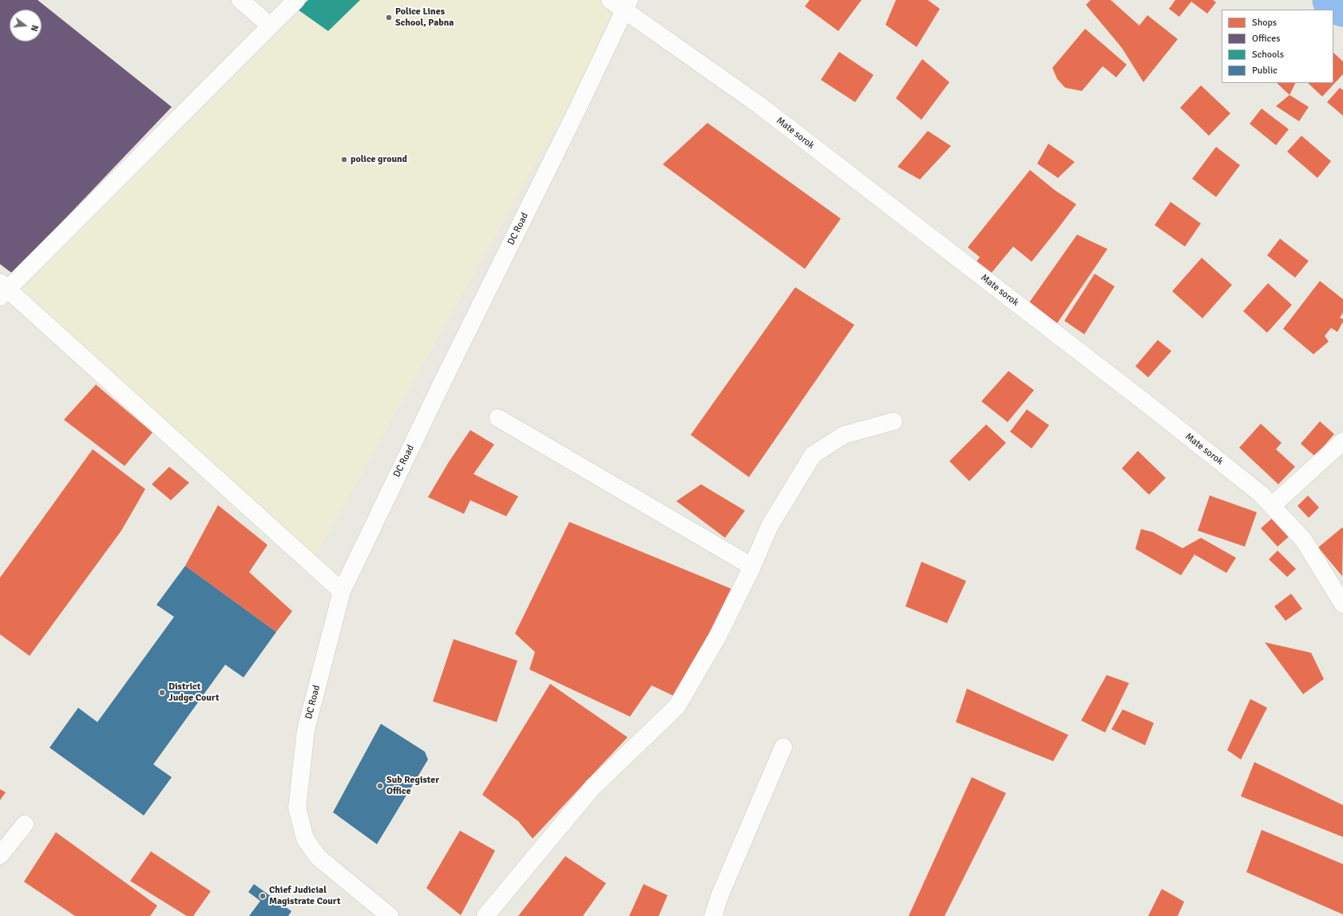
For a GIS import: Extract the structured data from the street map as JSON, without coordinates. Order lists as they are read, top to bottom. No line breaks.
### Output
{"streets":{"street":["Mate sorok","DC Road"]},"crossings":[["Mate sorok","DC Road"]],"places":["Police Lines School, Pabna","police ground","District Judge Court","Sub Register Office","Chief Judicial Magistrate Court"],"legend":["Shops","Offices","Schools","Public"],"north":"right"}
